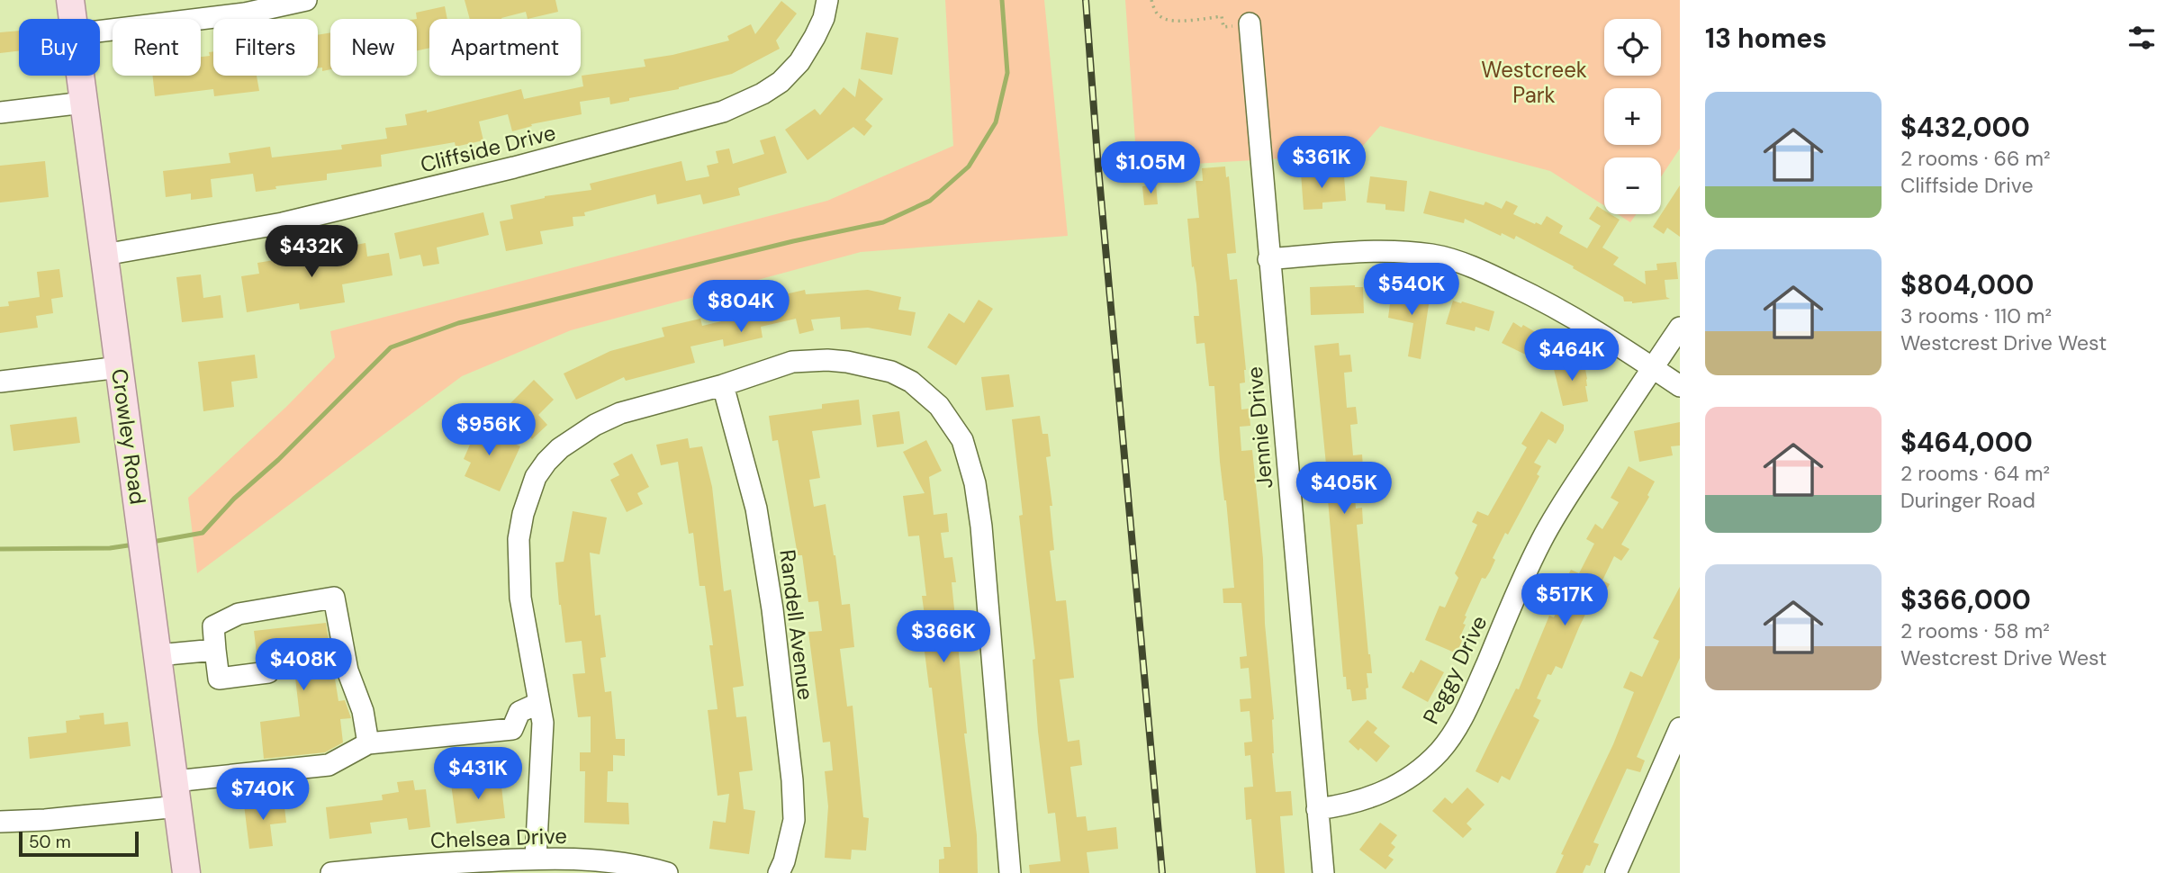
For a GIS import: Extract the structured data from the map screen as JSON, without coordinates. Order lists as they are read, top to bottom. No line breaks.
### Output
{"streets":{"main road":["Crowley Road"],"street":["Cliffside Drive","Jennie Drive","Randell Avenue","Peggy Drive","Chelsea Drive"]},"crossings":[["Cliffside Drive","Crowley Road"],["Jennie Drive","Peggy Drive"]],"parks":["Westcreek Park"],"scale_bar":"50 m","page":{"heading":"13 homes","map_buttons":["+","−"],"chip":["Buy","Rent","Filters","New","Apartment"],"list":[{"name":"$432,000","note":"2 rooms · 66 m² · Cliffside Drive"},{"name":"$804,000","note":"3 rooms · 110 m² · Westcrest Drive West"},{"name":"$464,000","note":"2 rooms · 64 m² · Duringer Road"},{"name":"$366,000","note":"2 rooms · 58 m² · Westcrest Drive West"}],"price":["$361K","$1.05M","$432K","$540K","$804K","$464K","$956K","$405K","$517K","$366K","$408K","$431K","$740K"],"scale":"50 m"}}
